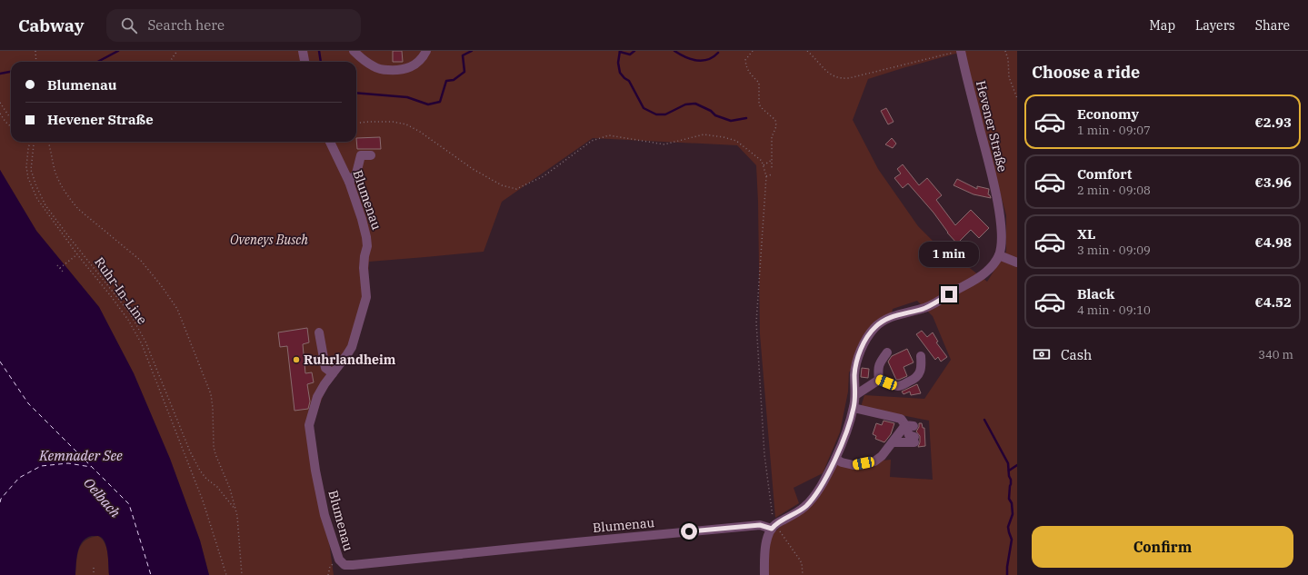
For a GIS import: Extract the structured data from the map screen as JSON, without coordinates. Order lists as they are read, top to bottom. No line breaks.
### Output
{"streets":{"street":["Hevener Straße","Blumenau"],"path":["Ruhr-In-Line"]},"crossings":[["Hevener Straße","Blumenau"]],"water":["Kemnader See","Oelbach"],"parks":["Oveneys Busch"],"places":["Ruhrlandheim"],"page":{"header":"Cabway","search":"Search here","nav":["Map","Layers","Share"],"heading":"Choose a ride","banner":["Blumenau","Hevener Straße"],"list":[{"name":"Economy","note":"1 min · 09:07","value":"€2.93"},{"name":"Comfort","note":"2 min · 09:08","value":"€3.96"},{"name":"XL","note":"3 min · 09:09","value":"€4.98"},{"name":"Black","note":"4 min · 09:10","value":"€4.52"}],"bubble":"1 min","pay":["Cash","340 m"],"buttons":"Confirm"}}
